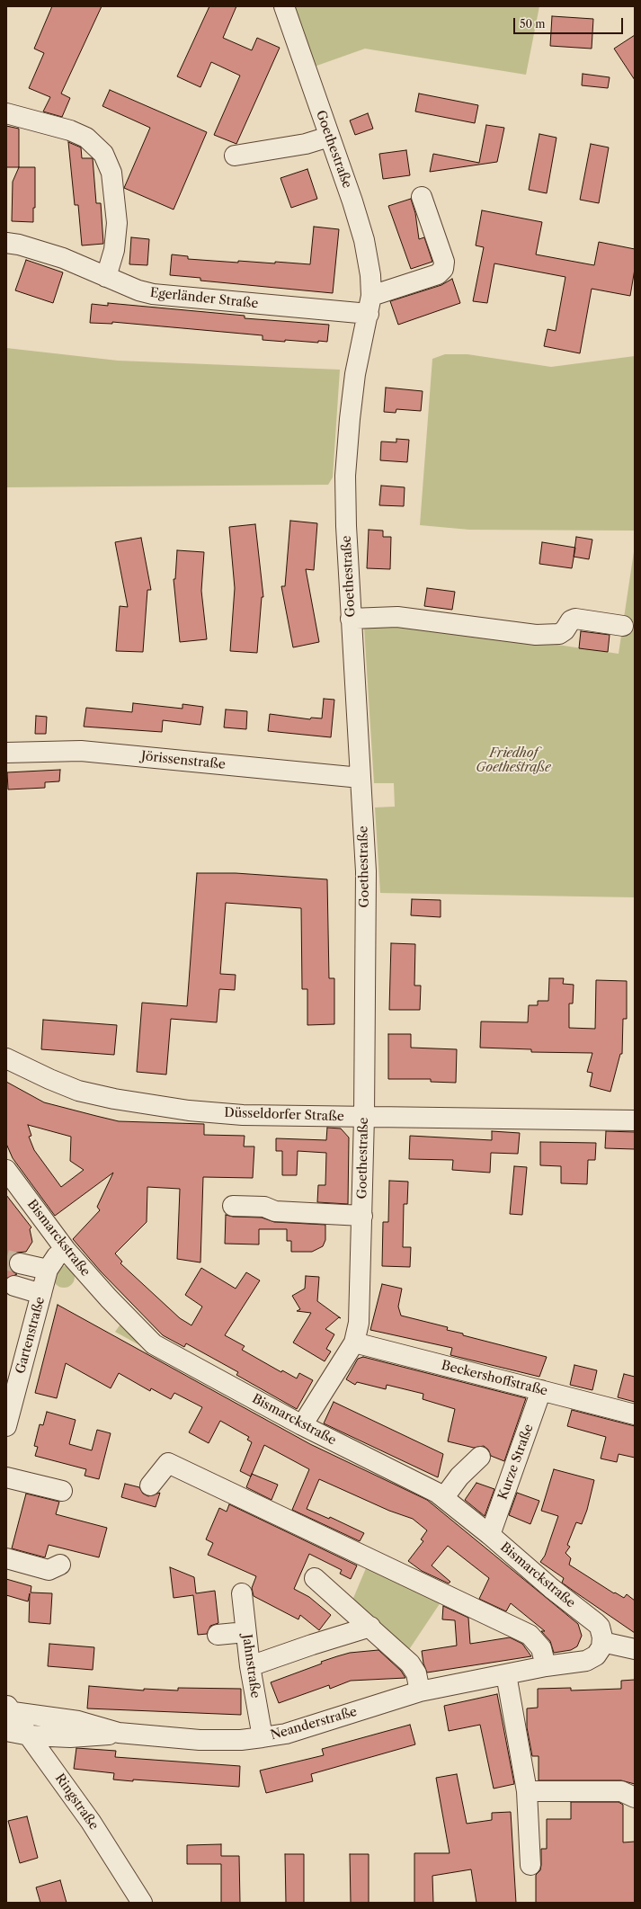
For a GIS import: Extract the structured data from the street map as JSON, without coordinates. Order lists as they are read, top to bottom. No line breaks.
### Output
{"streets":{"street":["Goethestraße","Egerländer Straße","Jörissenstraße","Düsseldorfer Straße","Bismarckstraße","Gartenstraße","Beckershoffstraße","Kurze Straße","Jahnstraße","Neanderstraße","Ringstraße"]},"crossings":[["Goethestraße","Egerländer Straße"],["Goethestraße","Jörissenstraße"],["Goethestraße","Düsseldorfer Straße"],["Goethestraße","Bismarckstraße"],["Goethestraße","Beckershoffstraße"],["Bismarckstraße","Gartenstraße"],["Bismarckstraße","Kurze Straße"],["Bismarckstraße","Neanderstraße"],["Beckershoffstraße","Kurze Straße"],["Jahnstraße","Neanderstraße"],["Neanderstraße","Ringstraße"]],"parks":["Friedhof Goethestraße"],"scale_bar":"50 m"}
